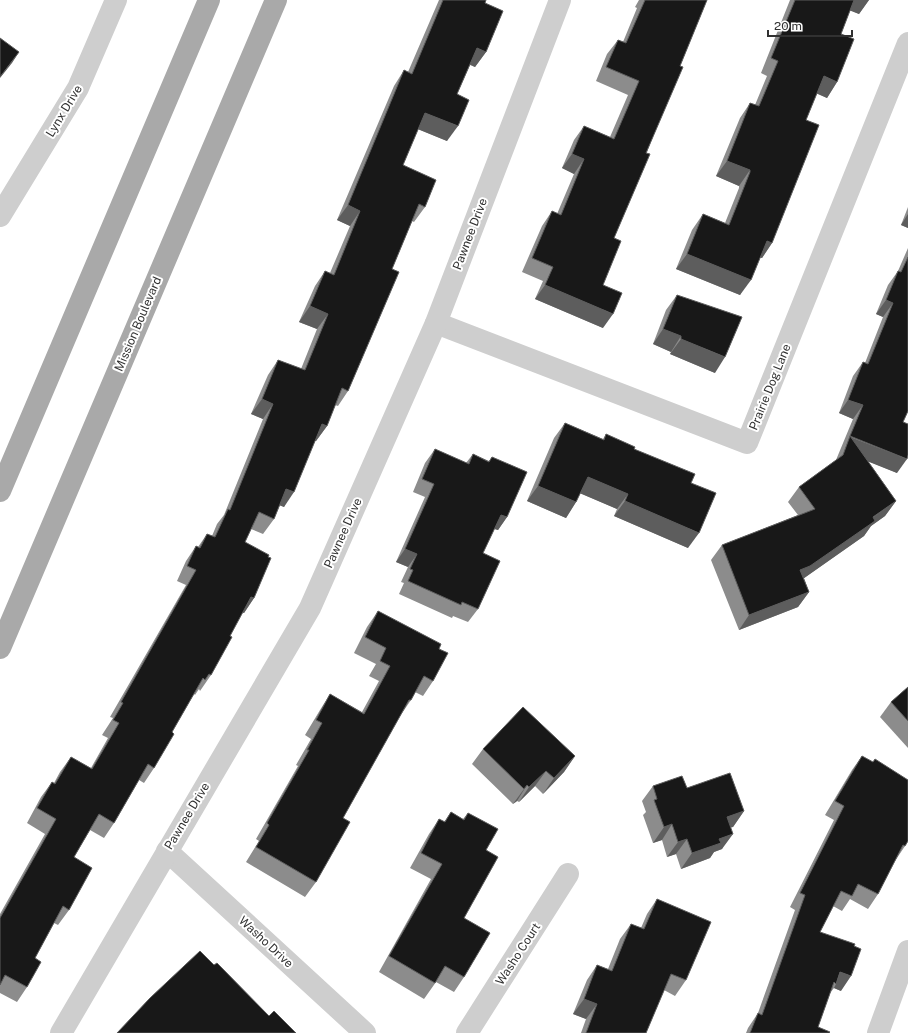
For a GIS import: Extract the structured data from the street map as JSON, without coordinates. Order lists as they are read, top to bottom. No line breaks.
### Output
{"streets":{"main road":["Mission Boulevard"],"street":["Lynx Drive","Pawnee Drive","Prairie Dog Lane","Washo Drive","Washo Court"]},"crossings":[["Pawnee Drive","Prairie Dog Lane"],["Pawnee Drive","Washo Drive"]],"scale_bar":"20 m"}
